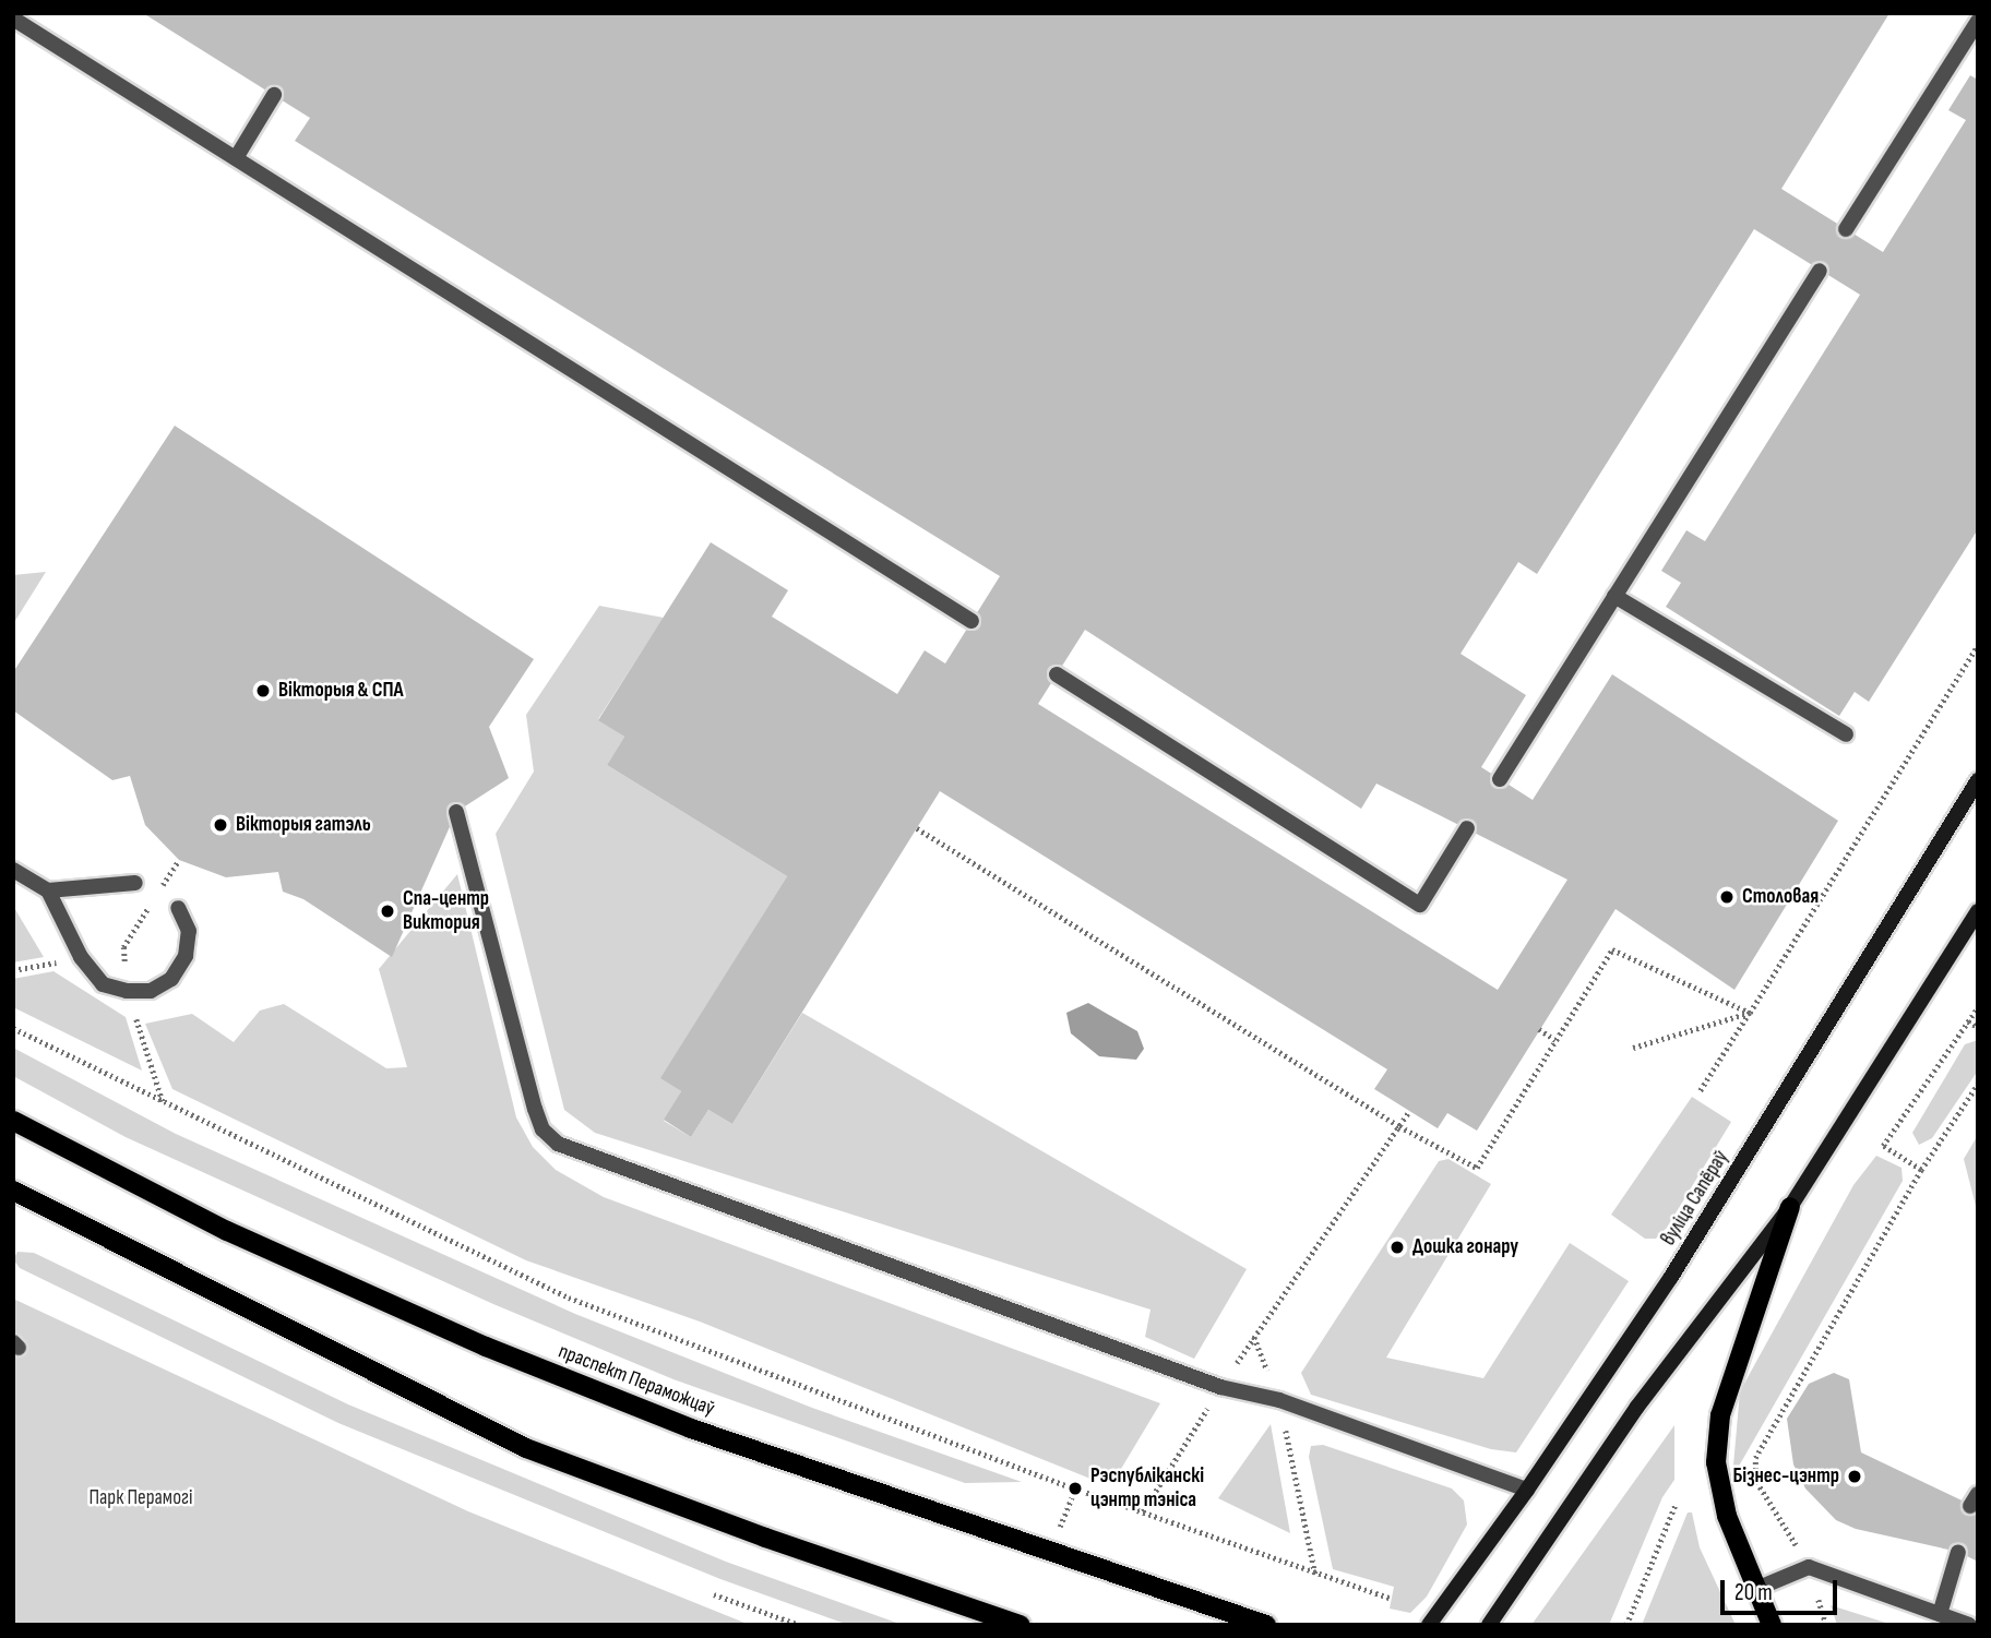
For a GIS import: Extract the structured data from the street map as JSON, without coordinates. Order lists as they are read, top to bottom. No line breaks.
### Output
{"streets":{"main road":["вуліца Сапёраў","праспект Пераможцаў"]},"parks":["Парк Перамогі"],"places":["Вікторыя & СПА","Вікторыя гатэль","Столовая","Спа-центр Виктория","Дошка гонару","Бізнес-цэнтр","Рэспубліканскі цэнтр тэніса"],"scale_bar":"20 m"}
